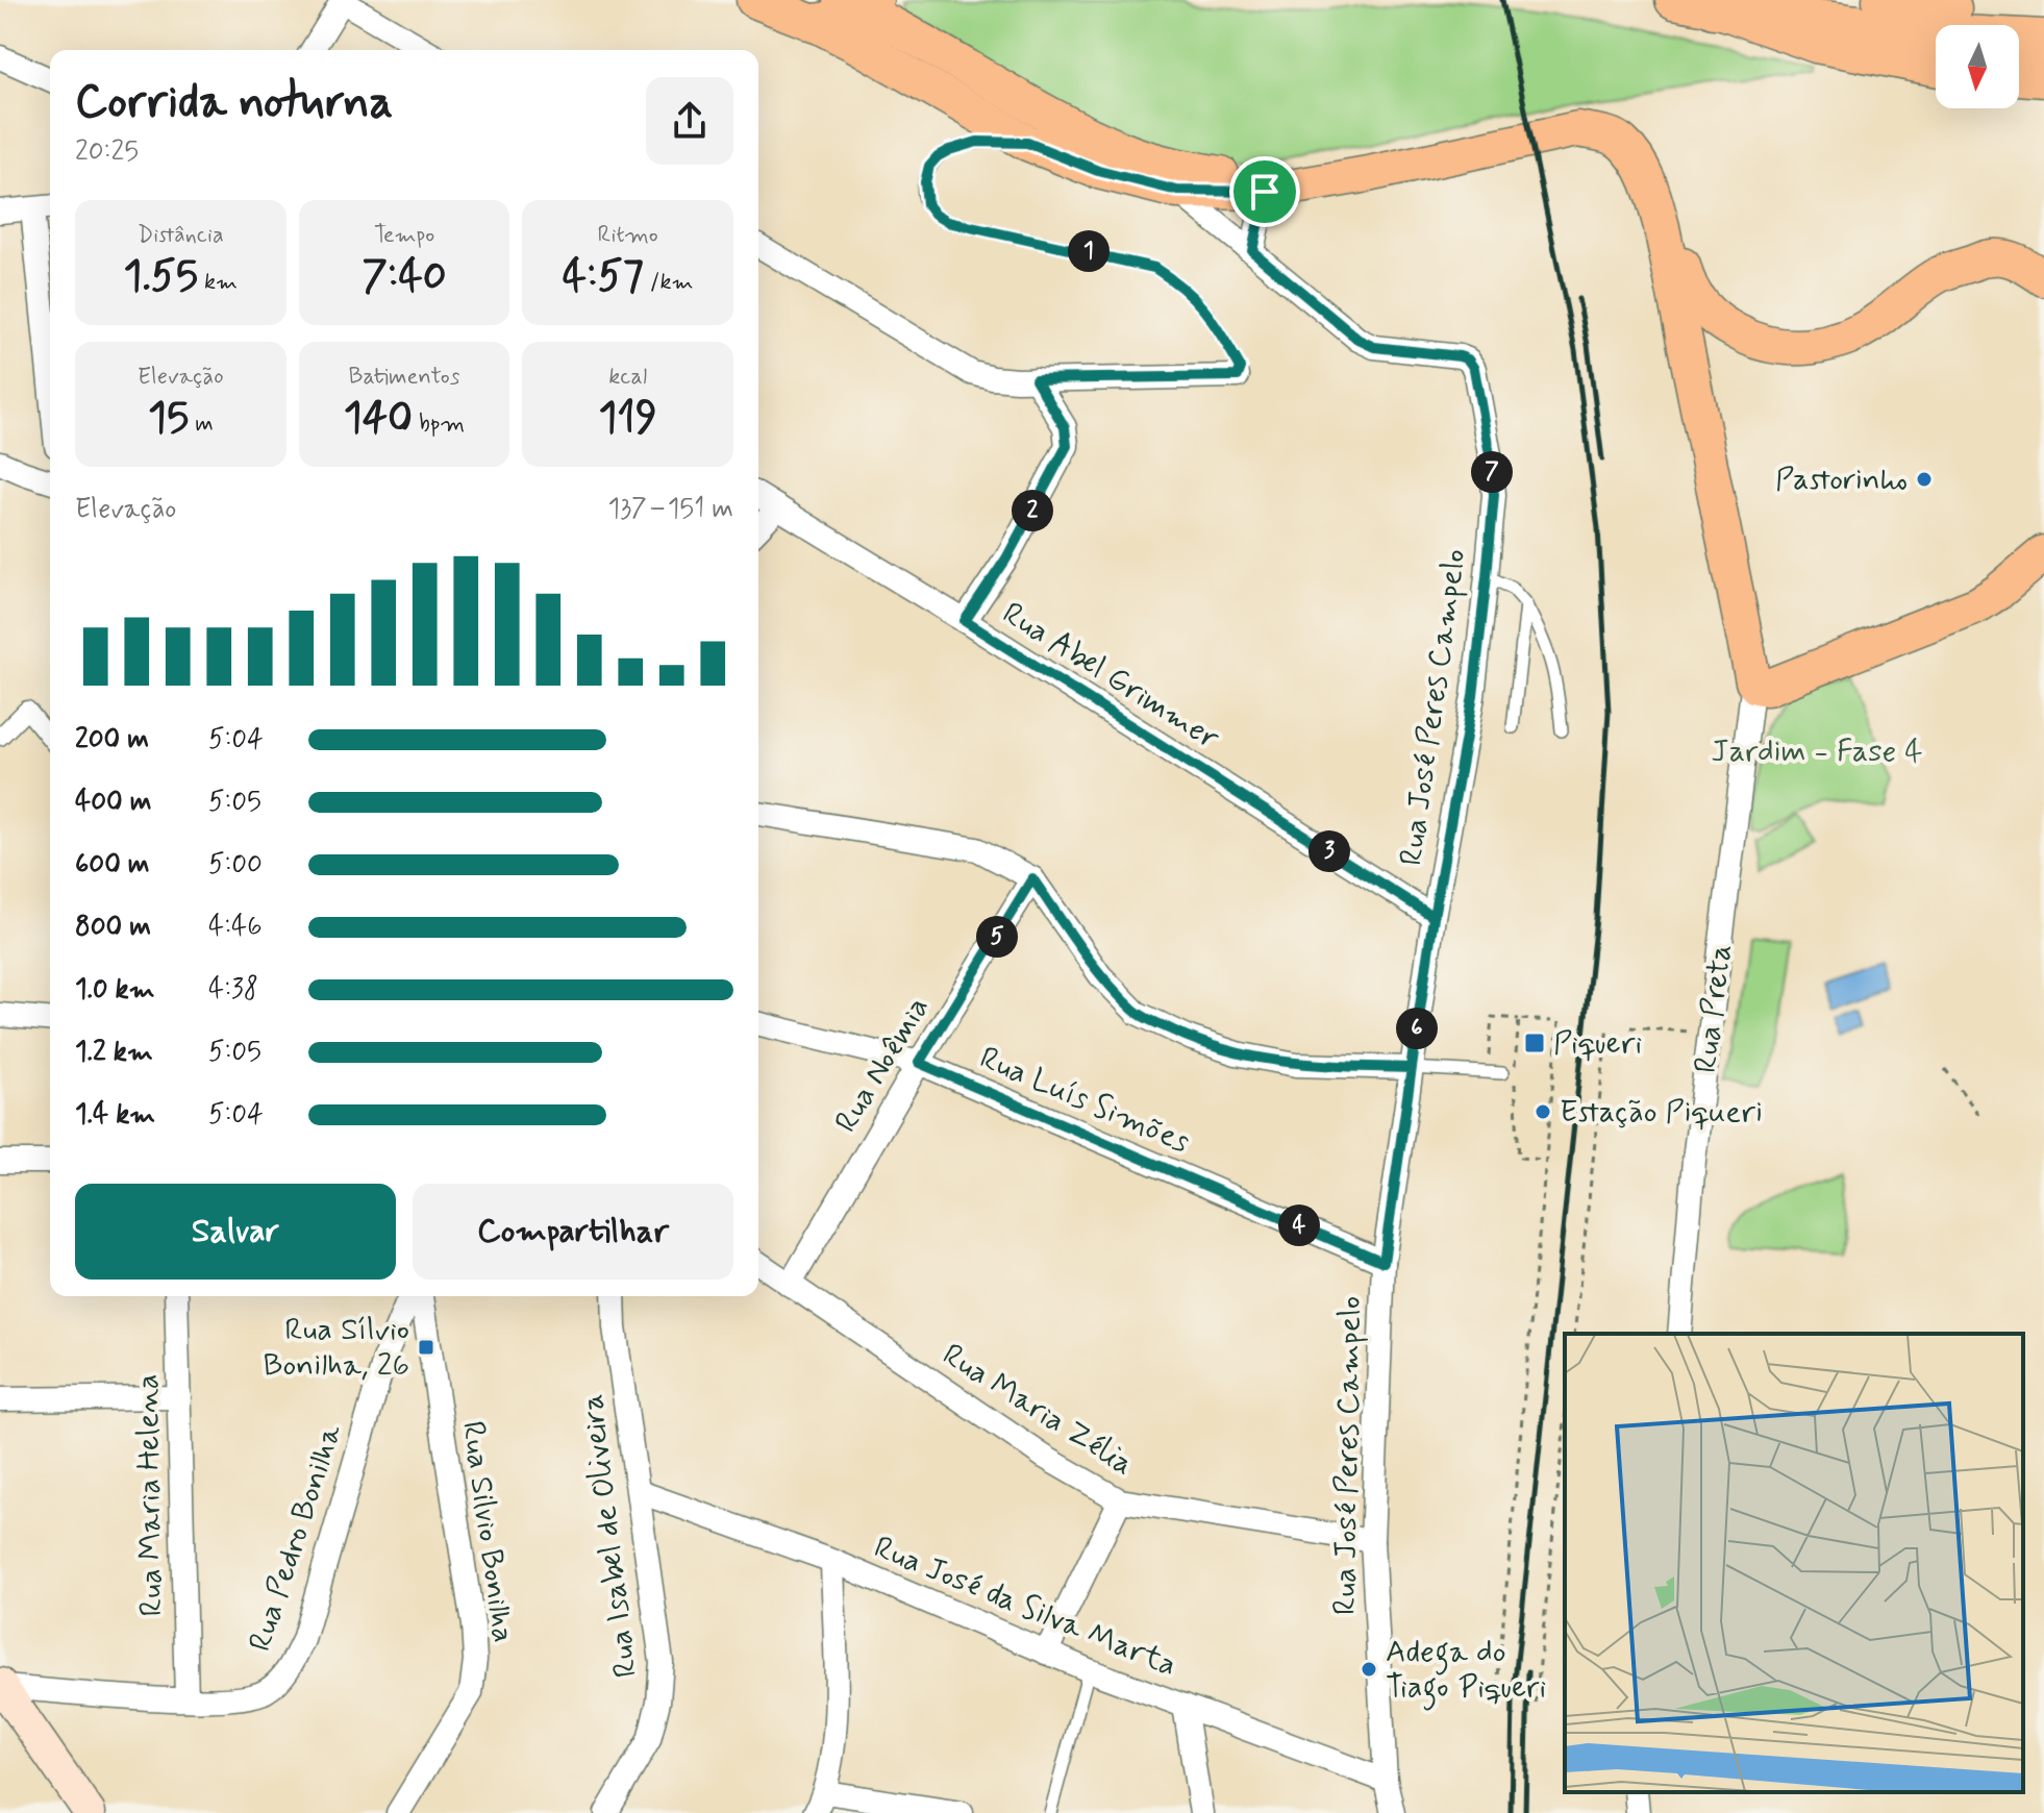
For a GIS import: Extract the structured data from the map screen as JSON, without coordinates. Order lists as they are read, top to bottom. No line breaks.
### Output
{"streets":{"main road":["Rua Preta"],"street":["Rua Abel Grimmer","Rua José Peres Campelo","Rua Noêmia","Rua Luís Simões","Rua Maria Zélia","Rua Maria Helena","Rua Silvio Bonilha","Rua Isabel de Oliveira","Rua Pedro Bonilha","Rua José da Silva Marta"]},"crossings":[["Rua Abel Grimmer","Rua José Peres Campelo"],["Rua José Peres Campelo","Rua Luís Simões"],["Rua José Peres Campelo","Rua Maria Zélia"],["Rua José Peres Campelo","Rua José da Silva Marta"],["Rua Noêmia","Rua Luís Simões"],["Rua Noêmia","Rua Maria Zélia"],["Rua Maria Helena","Rua Pedro Bonilha"],["Rua Isabel de Oliveira","Rua José da Silva Marta"]],"parks":["Jardim - Fase 4"],"places":{"other":["Pastorinho","Estação Piqueri","Adega do Tiago Piqueri"],"transit":["Piqueri","Rua Sílvio Bonilha, 26"]},"north":"bottom","page":{"heading":["Corrida noturna","20:25"],"stats":[["Distância","1.55 km"],["Tempo","7:40"],["Ritmo","4:57 /km"],["Elevação","15 m"],["Batimentos","140 bpm"],["kcal","119"]],"pins":["1","7","2","3","5","6","4"],"chart":["Elevação","137–151 m"],"list":[{"name":"200 m","note":"5:04"},{"name":"400 m","note":"5:05"},{"name":"600 m","note":"5:00"},{"name":"800 m","note":"4:46"},{"name":"1.0 km","note":"4:38"},{"name":"1.2 km","note":"5:05"},{"name":"1.4 km","note":"5:04"}],"buttons":["Salvar","Compartilhar"]}}
